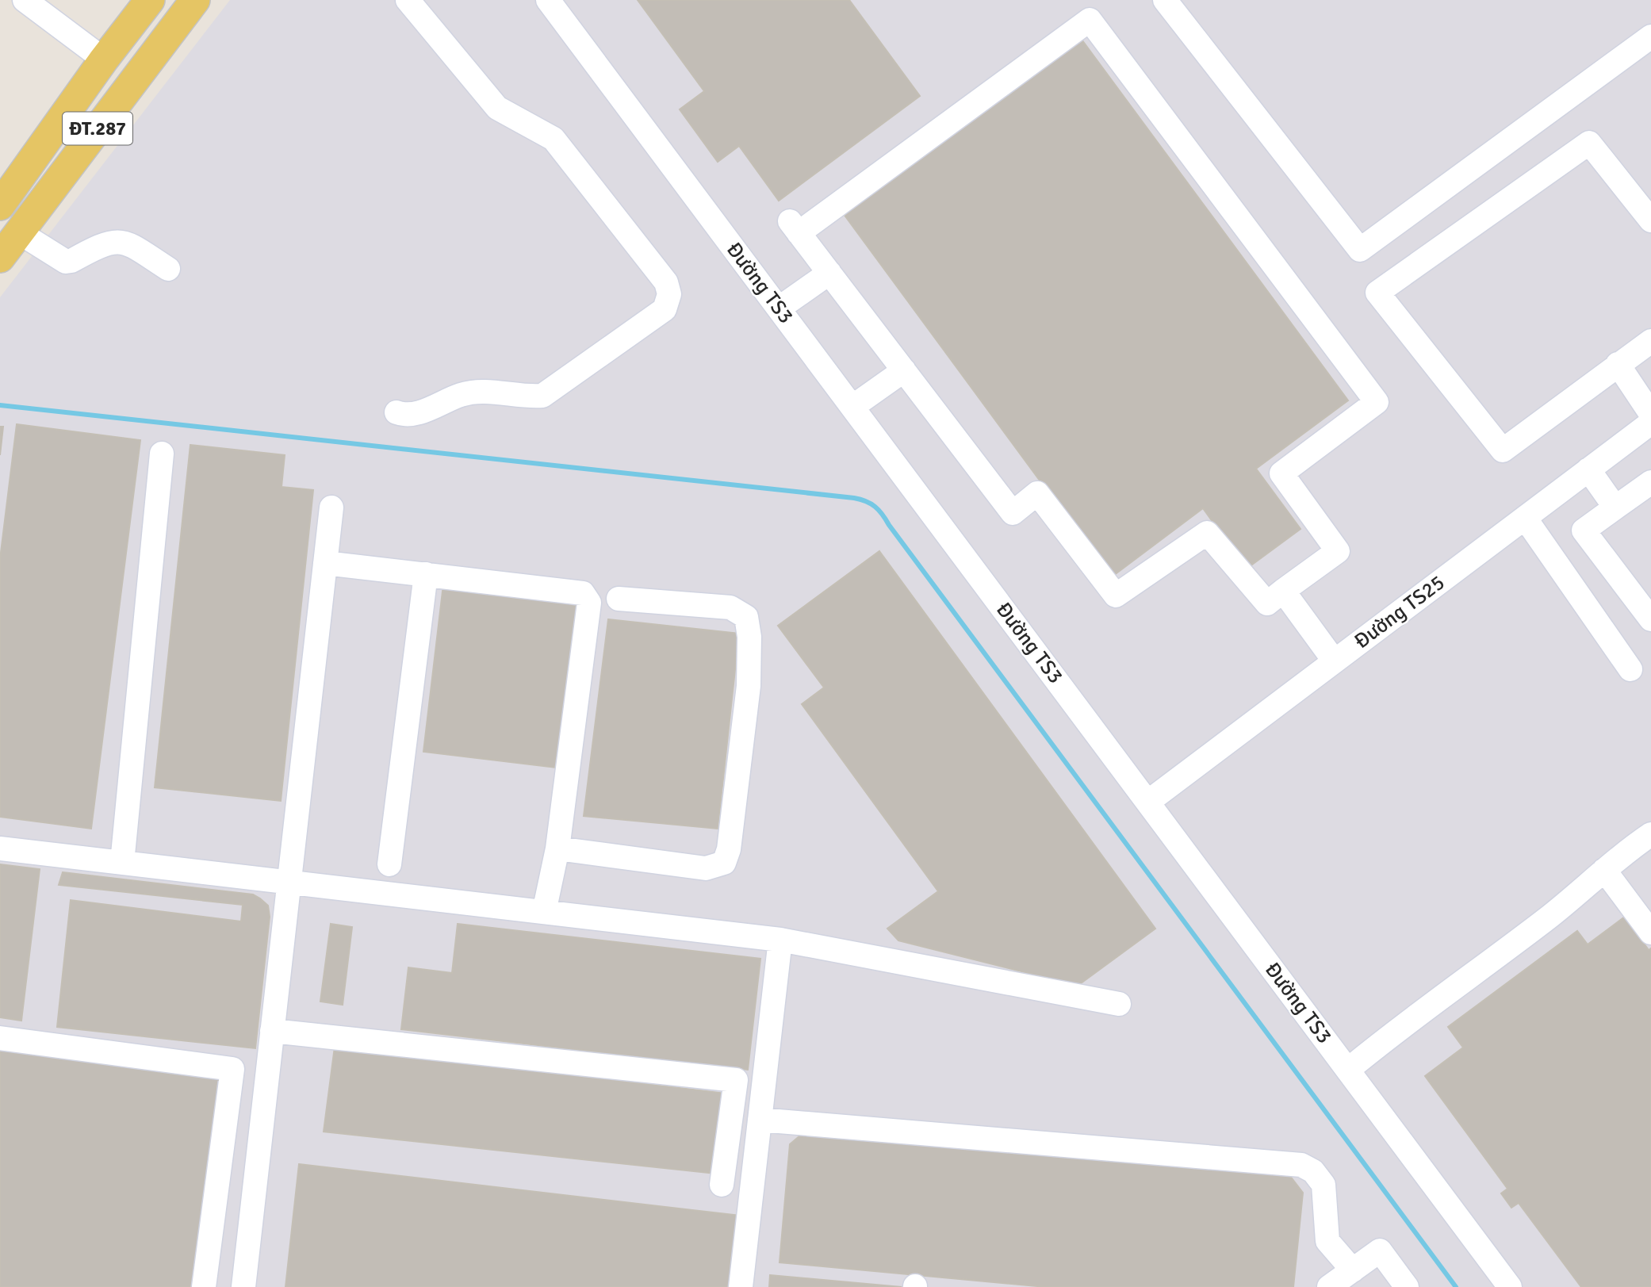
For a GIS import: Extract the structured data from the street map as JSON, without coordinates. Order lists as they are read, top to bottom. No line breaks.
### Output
{"streets":{"main road":["ĐT.287"],"street":["Đường TS3","Đường TS25"]},"crossings":[["Đường TS3","Đường TS25"]]}
